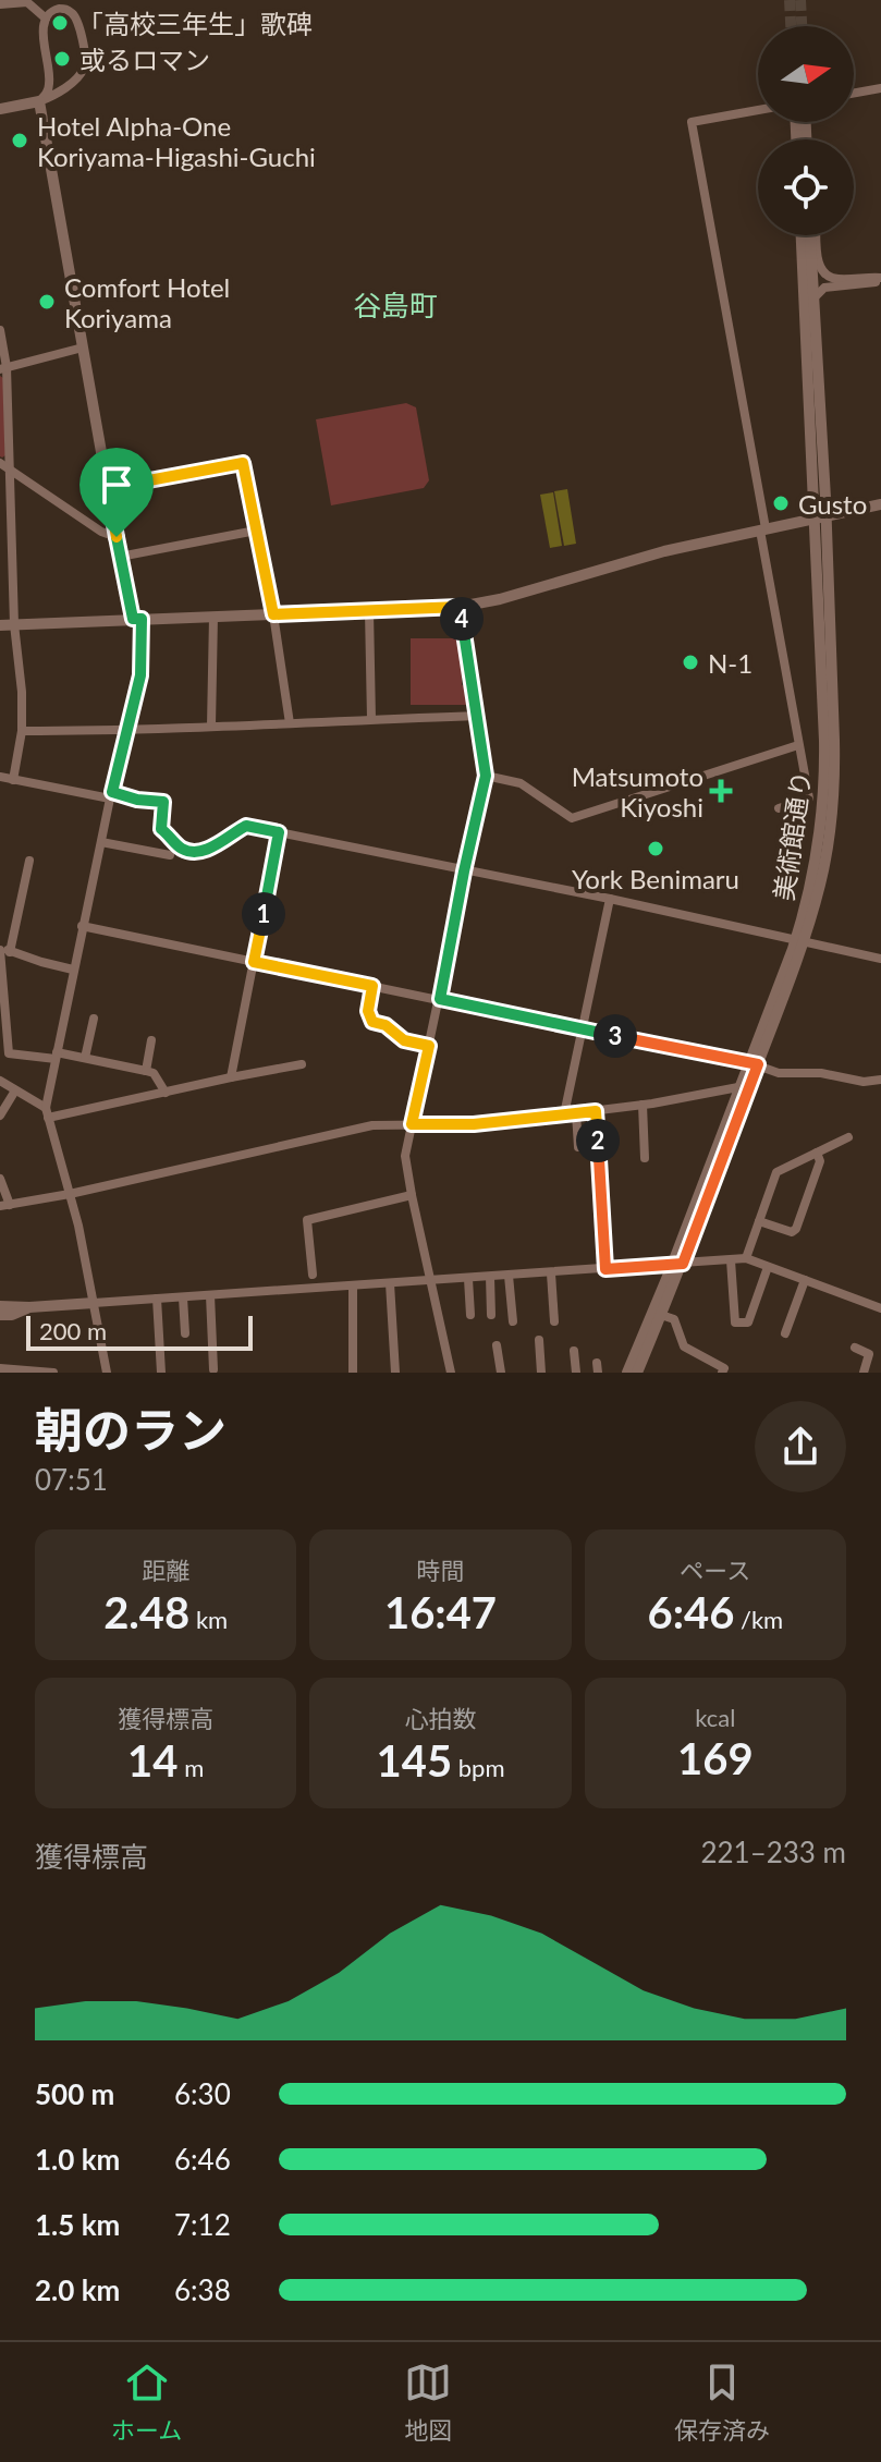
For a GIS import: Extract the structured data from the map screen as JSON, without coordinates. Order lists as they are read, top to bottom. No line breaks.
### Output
{"streets":{"street":["美術館通り"]},"districts":["谷島町"],"places":{"other":["「高校三年生」歌碑","或るロマン","Hotel Alpha-One Koriyama-Higashi-Guchi","Comfort Hotel Koriyama","Gusto","N-1","York Benimaru"],"health":["Matsumoto Kiyoshi"]},"scale_bar":"200 m","north":"right","page":{"pins":["4","1","3","2"],"scale":"200 m","heading":["朝のラン","07:51"],"stats":[["距離","2.48 km"],["時間","16:47"],["ペース","6:46 /km"],["獲得標高","14 m"],["心拍数","145 bpm"],["kcal","169"]],"chart":["獲得標高","221–233 m"],"list":[{"name":"500 m","note":"6:30"},{"name":"1.0 km","note":"6:46"},{"name":"1.5 km","note":"7:12"},{"name":"2.0 km","note":"6:38"}],"tabs":["ホーム","地図","保存済み"]}}
